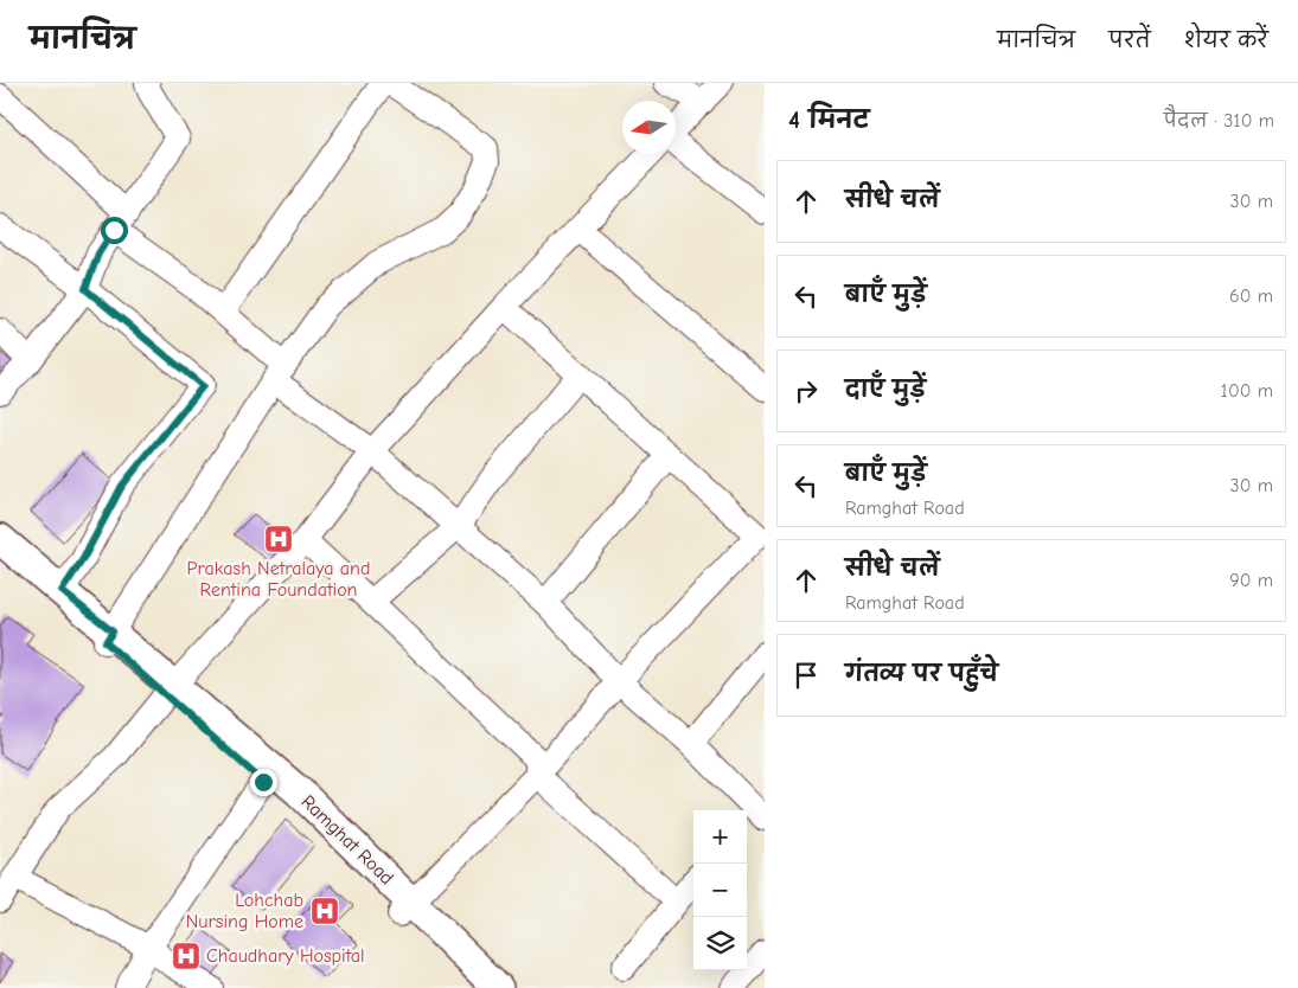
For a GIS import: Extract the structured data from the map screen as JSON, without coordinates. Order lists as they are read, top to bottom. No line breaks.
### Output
{"streets":{"main road":["Ramghat Road"]},"places":{"hospital":["Prakash Netralaya and Rentina Foundation","Lohchab Nursing Home","Chaudhary Hospital"]},"north":"left","page":{"header":"मानचित्र","nav":["मानचित्र","परतें","शेयर करें"],"heading":["4 मिनट","पैदल · 310 m"],"list":[["सीधे चलें","30 m"],["बाएँ मुड़ें","60 m"],["दाएँ मुड़ें","100 m"],["बाएँ मुड़ें","Ramghat Road","30 m"],["सीधे चलें","Ramghat Road","90 m"],"गंतव्य पर पहुँचे"],"map_buttons":["+","−"]}}
